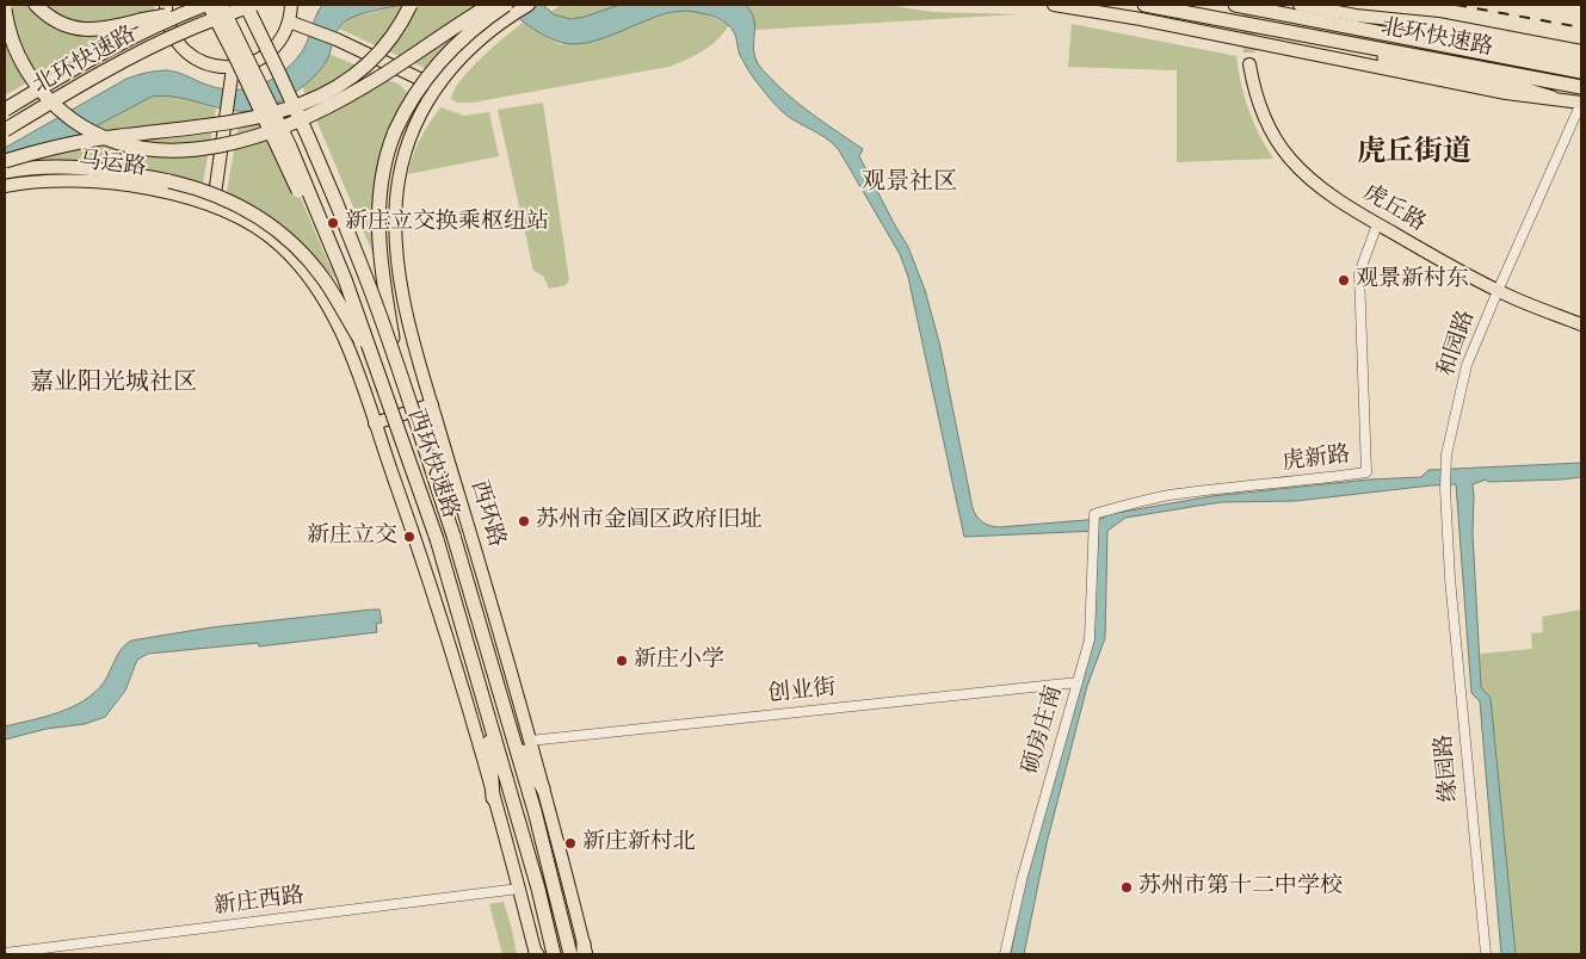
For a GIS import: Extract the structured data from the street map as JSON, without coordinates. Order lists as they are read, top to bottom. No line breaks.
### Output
{"streets":{"highway":["北环快速路","西环快速路"],"main road":["马运路","虎丘路","西环路"],"street":["和园路","虎新路","创业街","硕房庄南","缘园路","新庄西路"]},"crossings":[["虎丘路","和园路"],["虎丘路","虎新路"],["和园路","缘园路"],["虎新路","硕房庄南"],["西环路","创业街"],["创业街","硕房庄南"]],"districts":["虎丘街道","观景社区","嘉业阳光城社区"],"places":["新庄立交换乘枢纽站","观景新村东","苏州市金阊区政府旧址","新庄立交","新庄小学","新庄新村北","苏州市第十二中学校"]}
